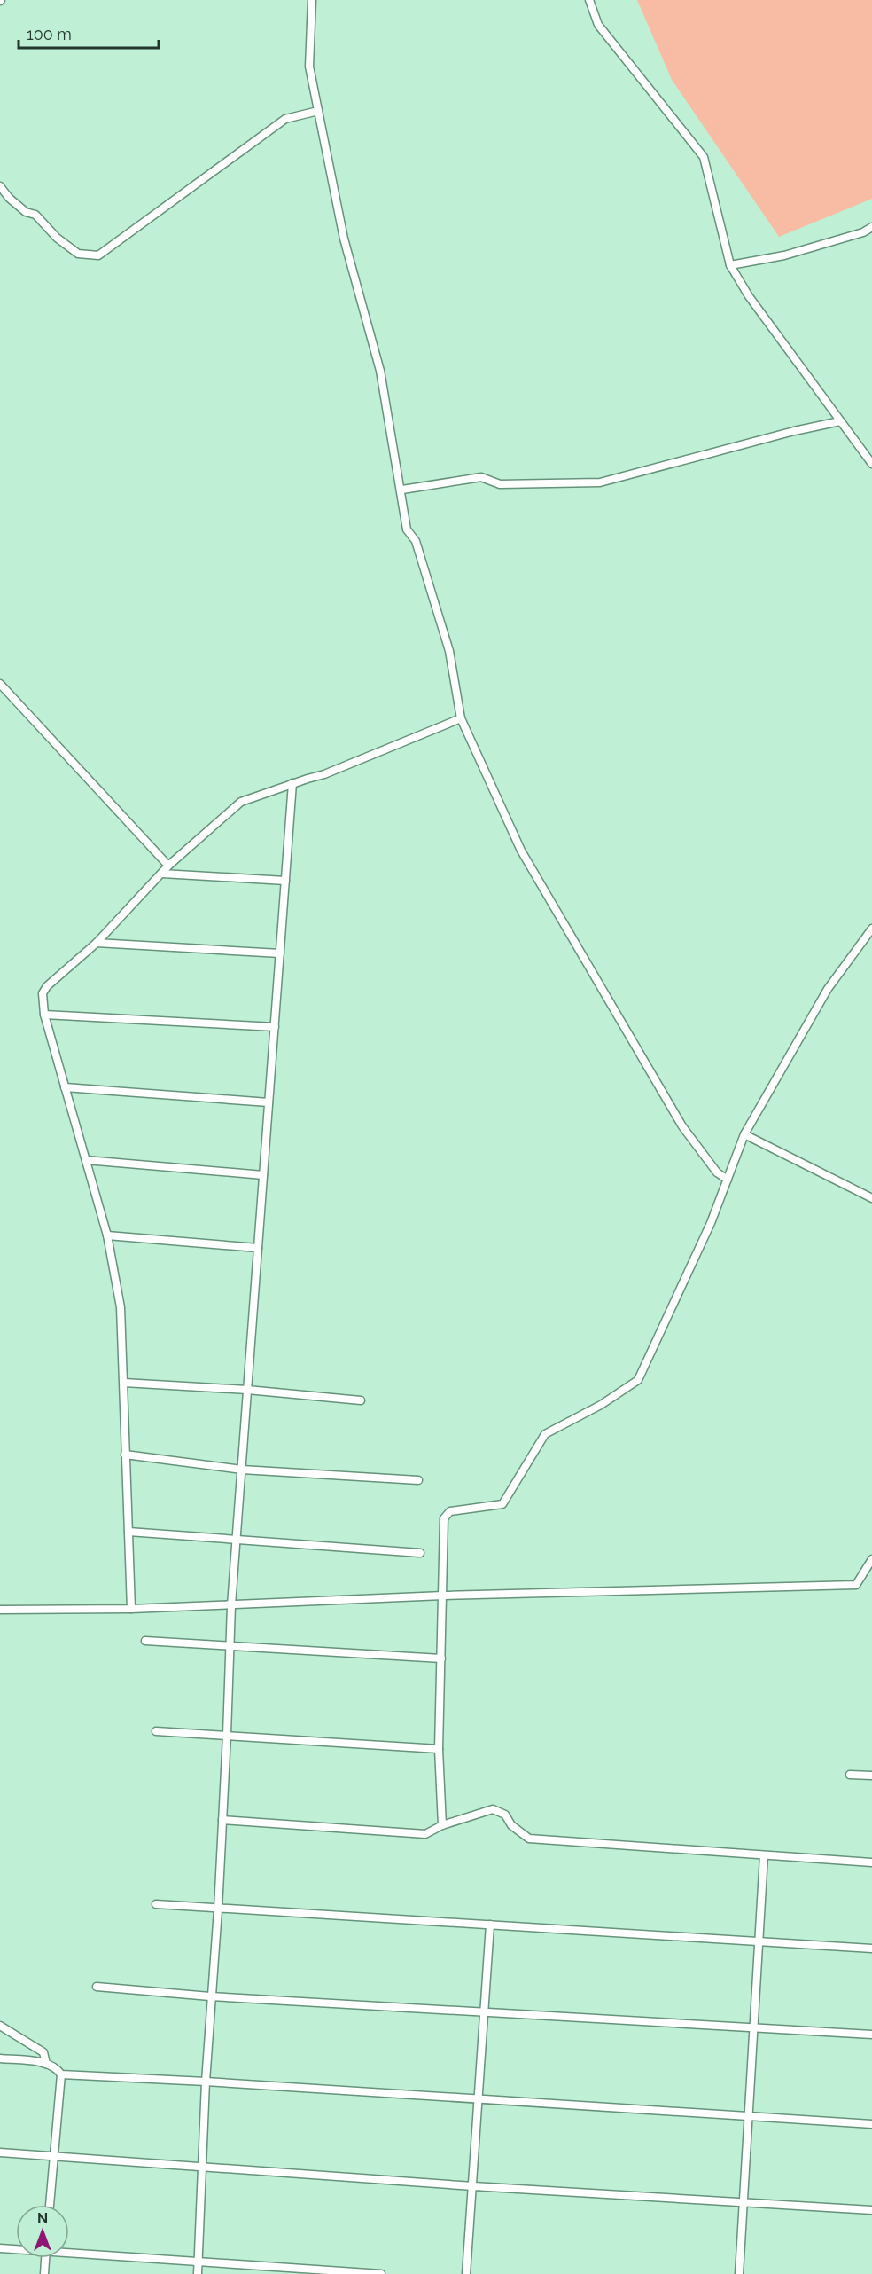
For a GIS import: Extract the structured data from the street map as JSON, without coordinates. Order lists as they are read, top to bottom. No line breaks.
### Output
{"scale_bar":"100 m","north":"top"}
